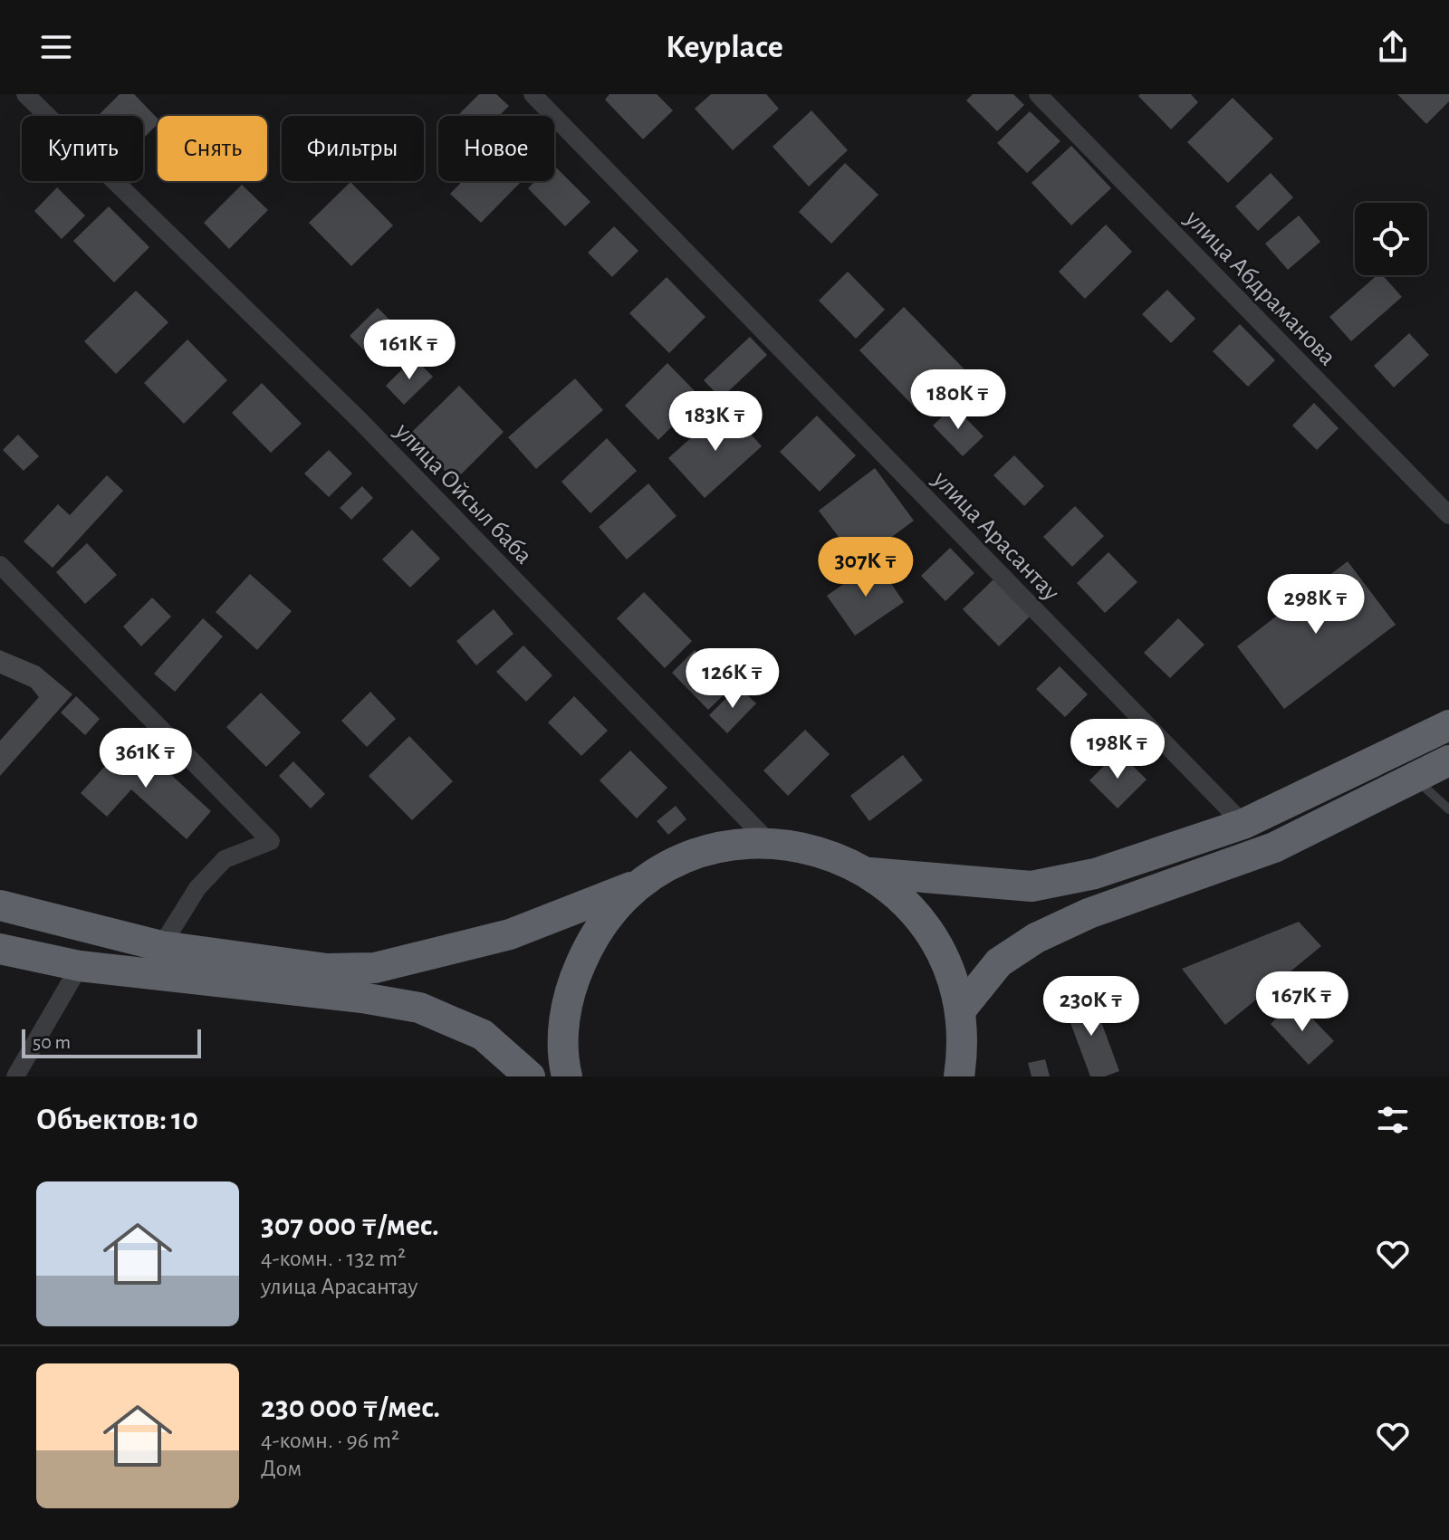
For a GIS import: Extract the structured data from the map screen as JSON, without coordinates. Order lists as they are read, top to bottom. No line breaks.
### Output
{"streets":{"street":["улица Абдраманова","улица Ойсыл баба","улица Арасантау"]},"scale_bar":"50 m","page":{"header":"Keyplace","chip":["Купить","Снять","Фильтры","Новое"],"price":["161K ₸","180K ₸","183K ₸","307K ₸","298K ₸","126K ₸","198K ₸","361K ₸","167K ₸","230K ₸"],"scale":"50 m","heading":"Объектов: 10","list":[{"name":"307 000 ₸/мес.","note":"4-комн. · 132 m² · улица Арасантау"},{"name":"230 000 ₸/мес.","note":"4-комн. · 96 m² · Дом"}]}}
